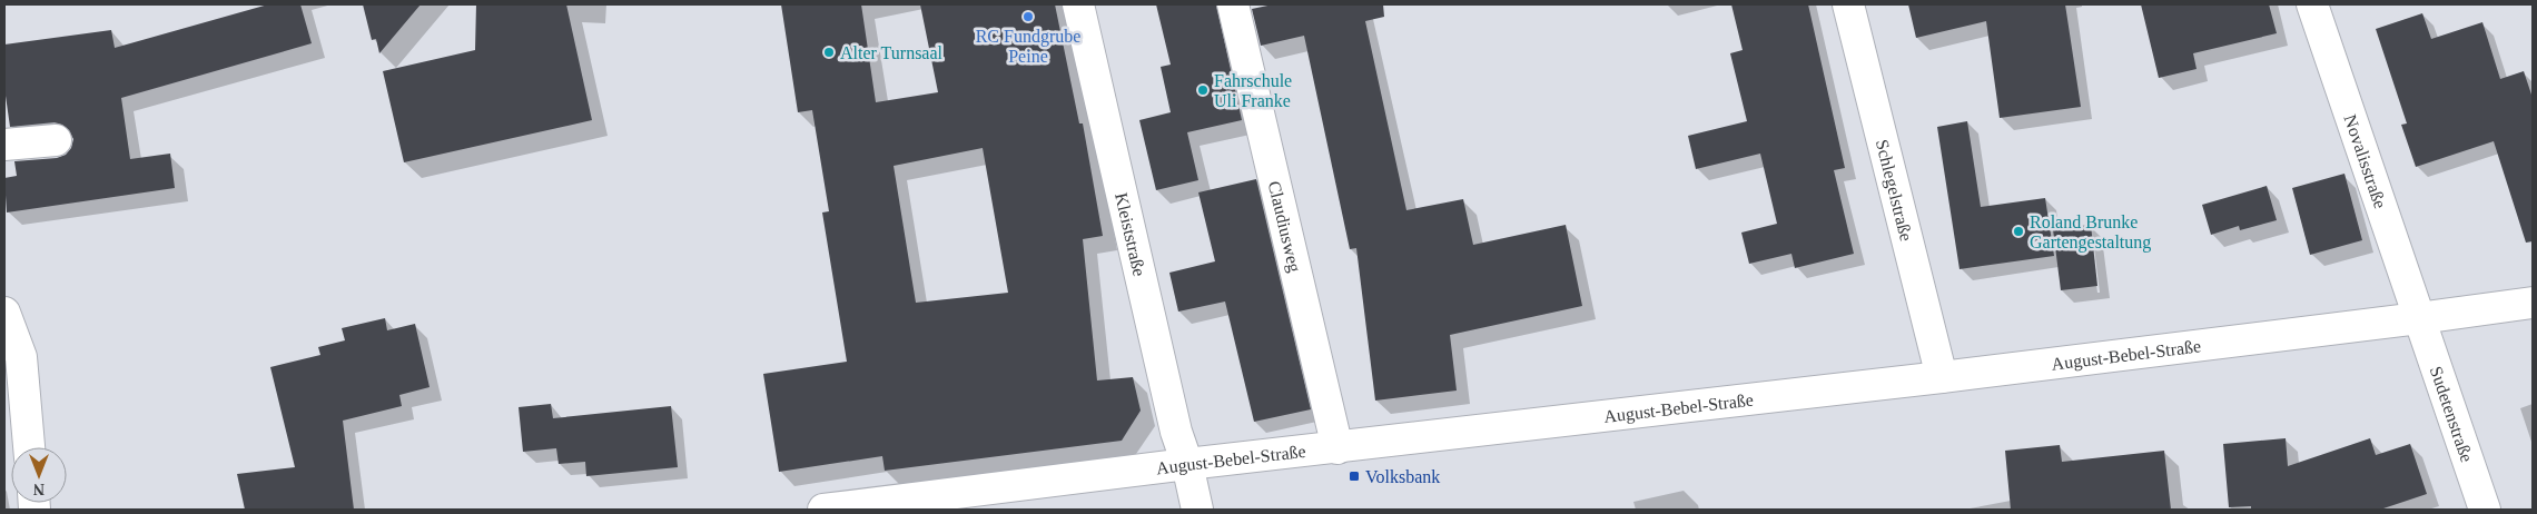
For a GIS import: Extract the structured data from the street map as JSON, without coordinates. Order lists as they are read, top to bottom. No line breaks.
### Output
{"streets":{"street":["Novalisstraße","Schlegelstraße","Claudiusweg","Kleiststraße","August-Bebel-Straße","Sudetenstraße"]},"crossings":[["Novalisstraße","August-Bebel-Straße"],["Novalisstraße","Sudetenstraße"],["Schlegelstraße","August-Bebel-Straße"],["Claudiusweg","August-Bebel-Straße"],["Kleiststraße","August-Bebel-Straße"],["August-Bebel-Straße","Sudetenstraße"]],"places":{"other":["RC Fundgrube Peine","Alter Turnsaal","Fahrschule Uli Franke","Roland Brunke Gartengestaltung"],"transit":["Volksbank"]},"north":"bottom"}
